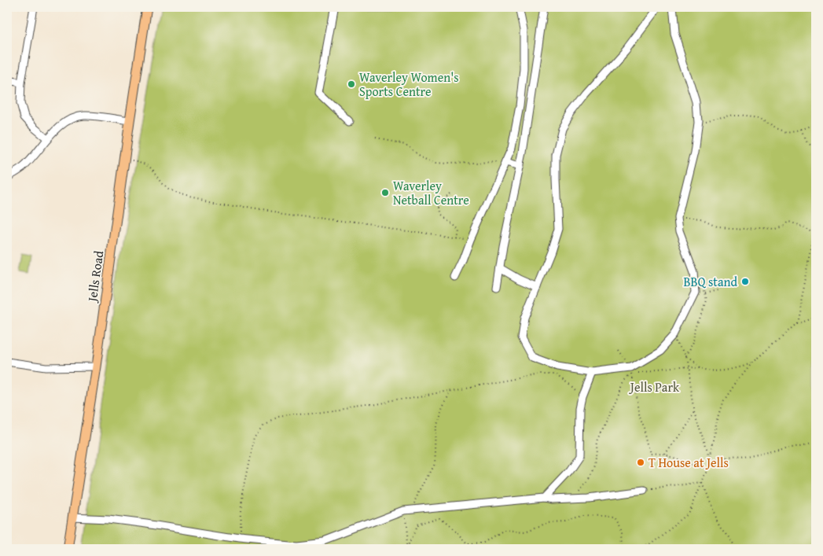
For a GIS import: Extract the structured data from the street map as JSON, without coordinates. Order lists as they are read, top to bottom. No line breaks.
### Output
{"streets":{"main road":["Jells Road"]},"parks":["Jells Park"],"places":["Waverley Women's Sports Centre","Waverley Netball Centre","BBQ stand","T House at Jells"]}
